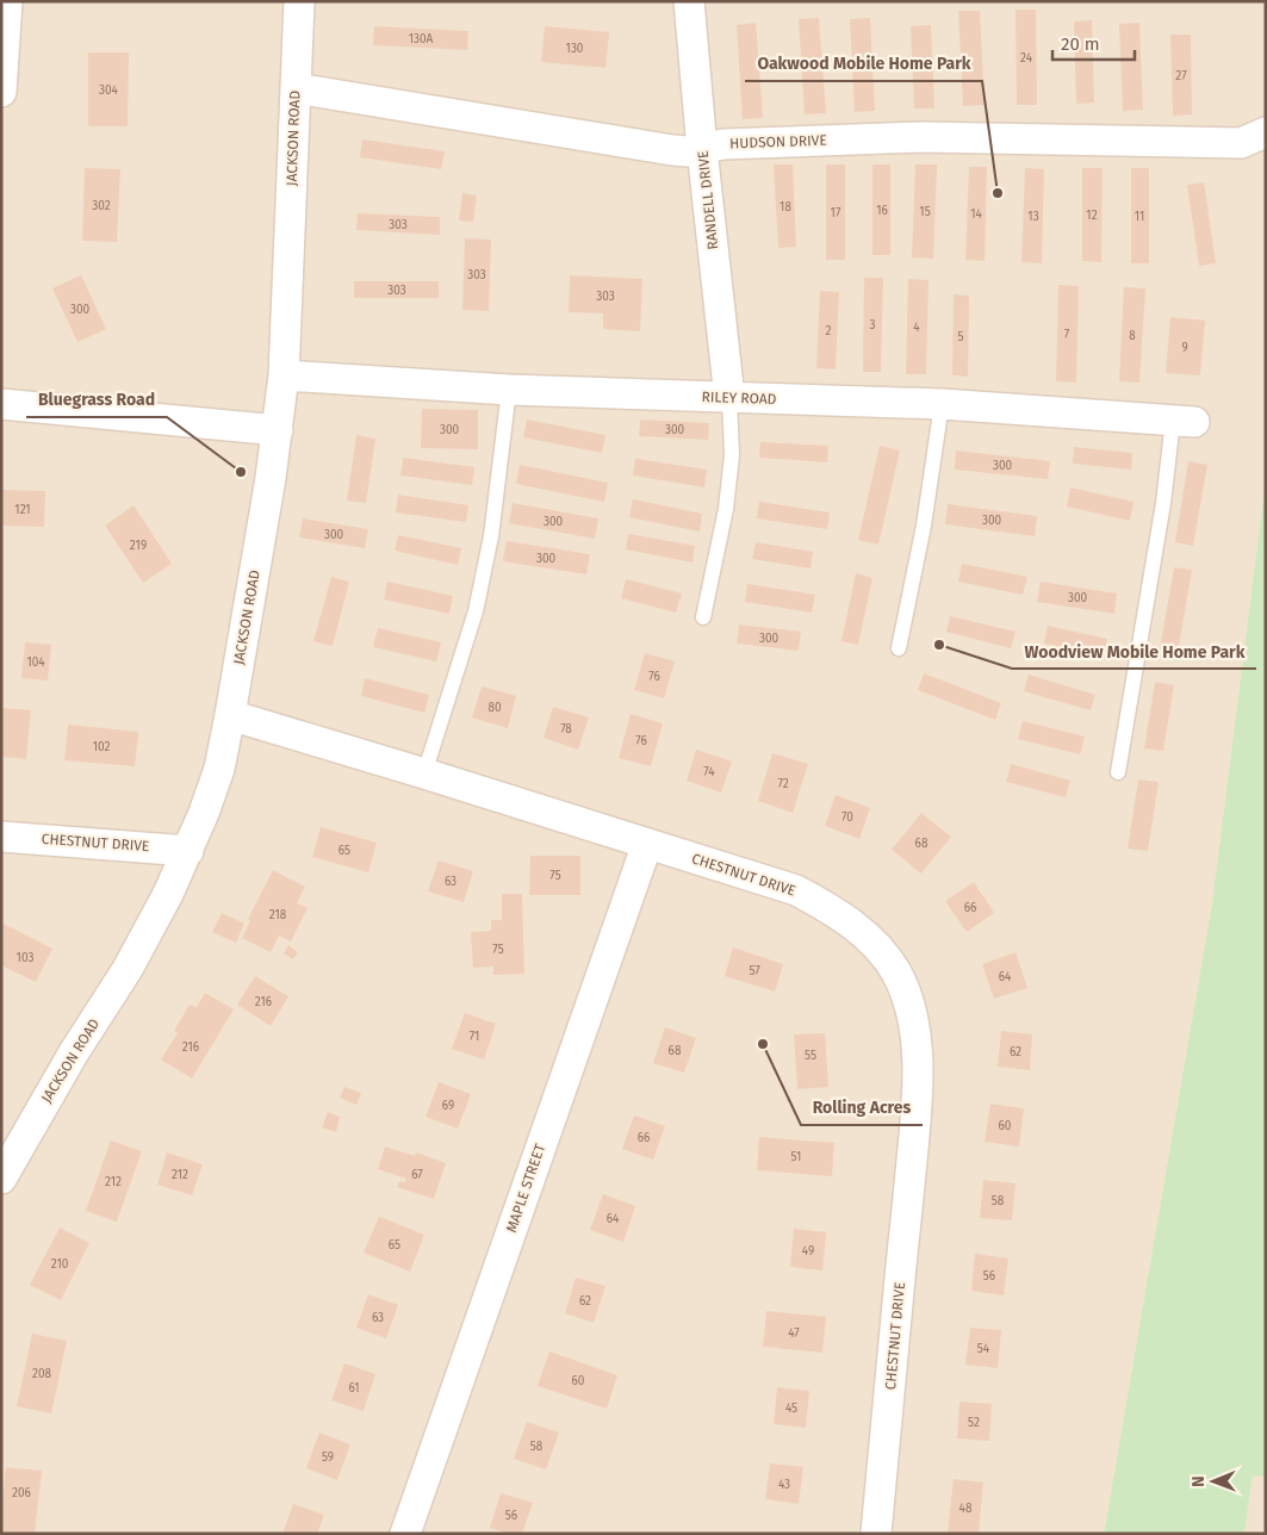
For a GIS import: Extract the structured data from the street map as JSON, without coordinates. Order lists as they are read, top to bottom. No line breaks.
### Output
{"streets":{"street":["JACKSON ROAD","HUDSON DRIVE","RANDELL DRIVE","RILEY ROAD","CHESTNUT DRIVE","MAPLE STREET"]},"crossings":[["JACKSON ROAD","HUDSON DRIVE"],["JACKSON ROAD","RILEY ROAD"],["JACKSON ROAD","CHESTNUT DRIVE"],["HUDSON DRIVE","RANDELL DRIVE"],["RANDELL DRIVE","RILEY ROAD"],["CHESTNUT DRIVE","MAPLE STREET"]],"places":["Oakwood Mobile Home Park","Bluegrass Road","Woodview Mobile Home Park","Rolling Acres"],"house_numbers":["130A","130","24","27","304","302","18","16","15","17","14","12","13","11","303","303","303","303","300","3","4","2","7","8","5","9","300","300","300","121","300","300","300","219","300","300","300","104","76","80","78","76","102","74","72","70","68","65","75","63","66","218","75","103","57","64","216","71","216","68","62","55","69","60","66","51","212","67","212","58","64","65","49","210","56","62","63","47","54","208","60","61","45","52","58","59","43","206","48","56"],"scale_bar":"20 m","north":"left"}
